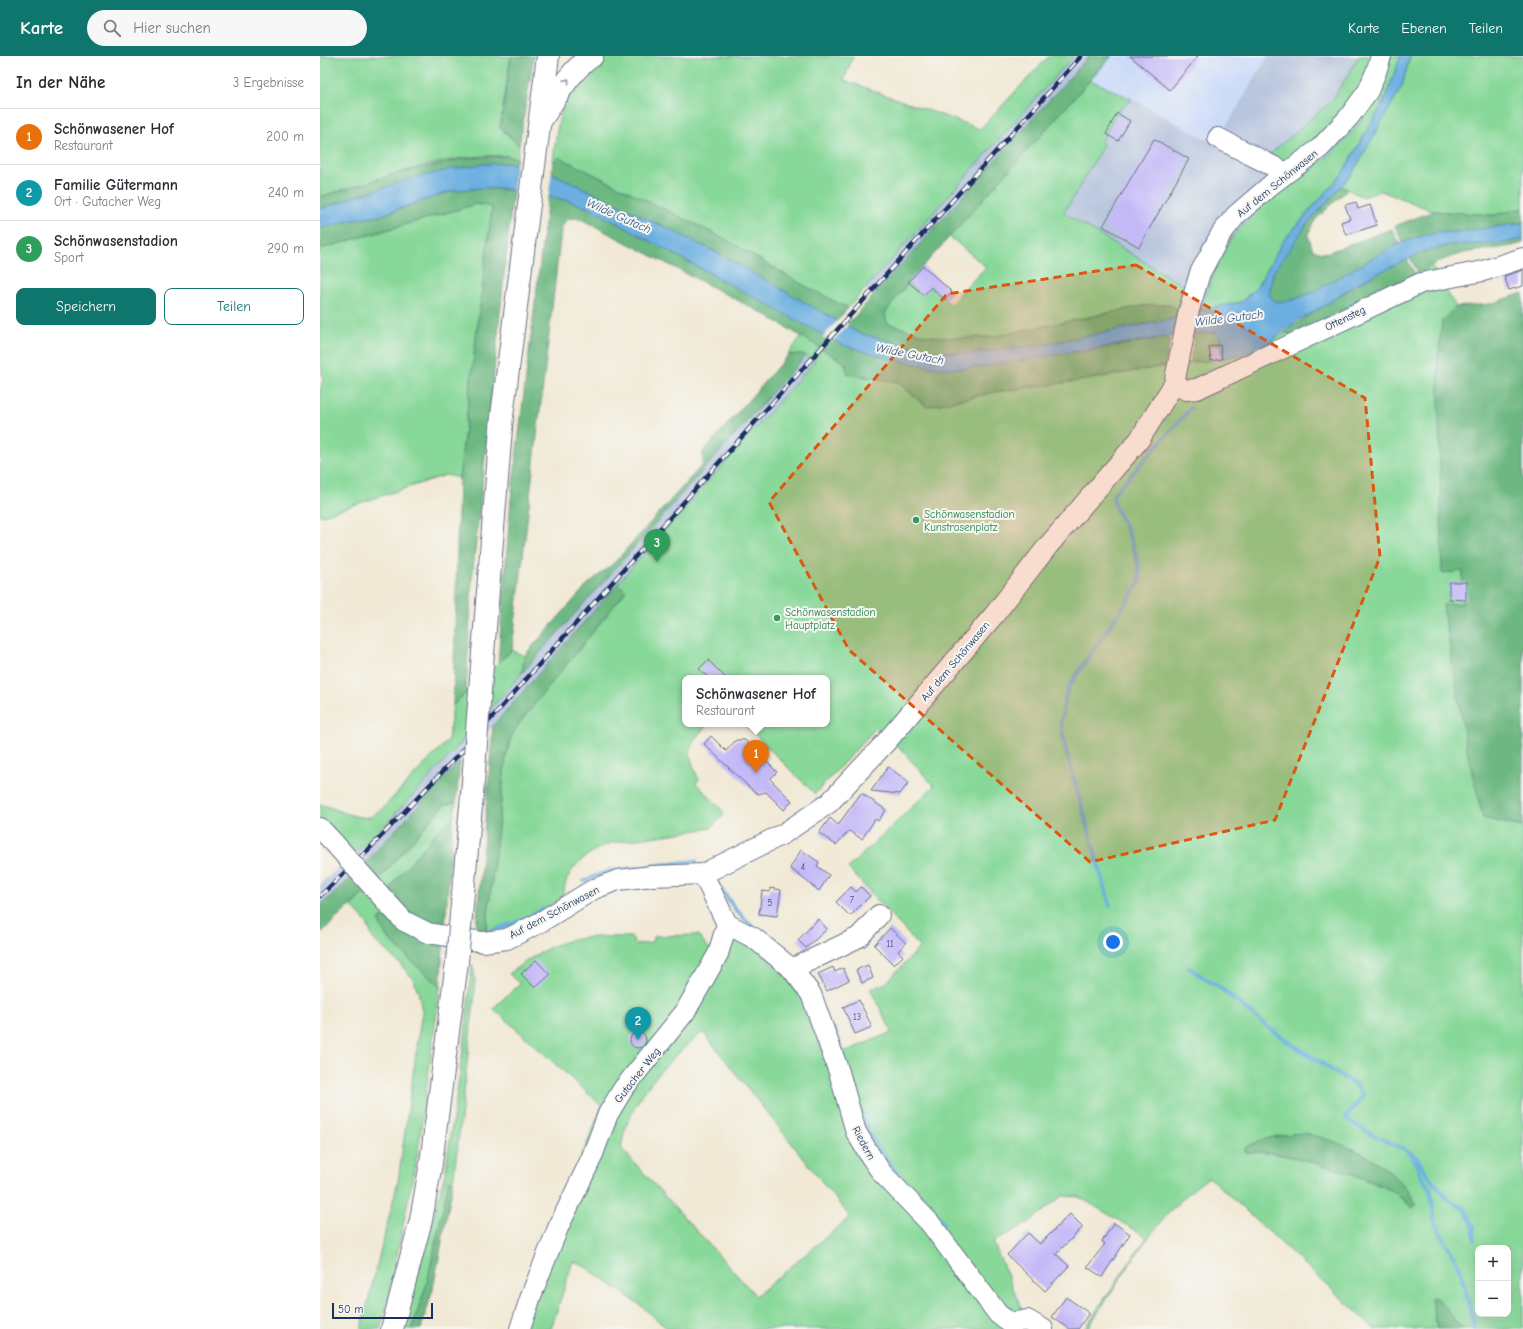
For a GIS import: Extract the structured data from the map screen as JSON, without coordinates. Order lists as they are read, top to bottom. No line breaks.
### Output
{"streets":{"street":["Auf dem Schönwasen","Ottensteg","Gutacher Weg","Riedern"]},"crossings":[["Auf dem Schönwasen","Ottensteg"],["Gutacher Weg","Riedern"]],"water":["Wilde Gutach"],"places":["Schönwasenstadion Kunstrasenplatz","Schönwasenstadion Hauptplatz"],"house_numbers":["4","7","5","11","13"],"scale_bar":"50 m","page":{"header":"Karte","search":"Hier suchen","nav":["Karte","Ebenen","Teilen"],"heading":["In der Nähe","3 Ergebnisse"],"list":[{"mark":"1","name":"Schönwasener Hof","note":"Restaurant","value":"200 m"},{"mark":"2","name":"Familie Gütermann","note":"Ort · Gutacher Weg","value":"240 m"},{"mark":"3","name":"Schönwasenstadion","note":"Sport","value":"290 m"}],"buttons":["Speichern","Teilen"],"pins":["3","1","2"],"popup":["Schönwasener Hof","Restaurant"],"map_buttons":["+","−"],"scale":"50 m"}}
